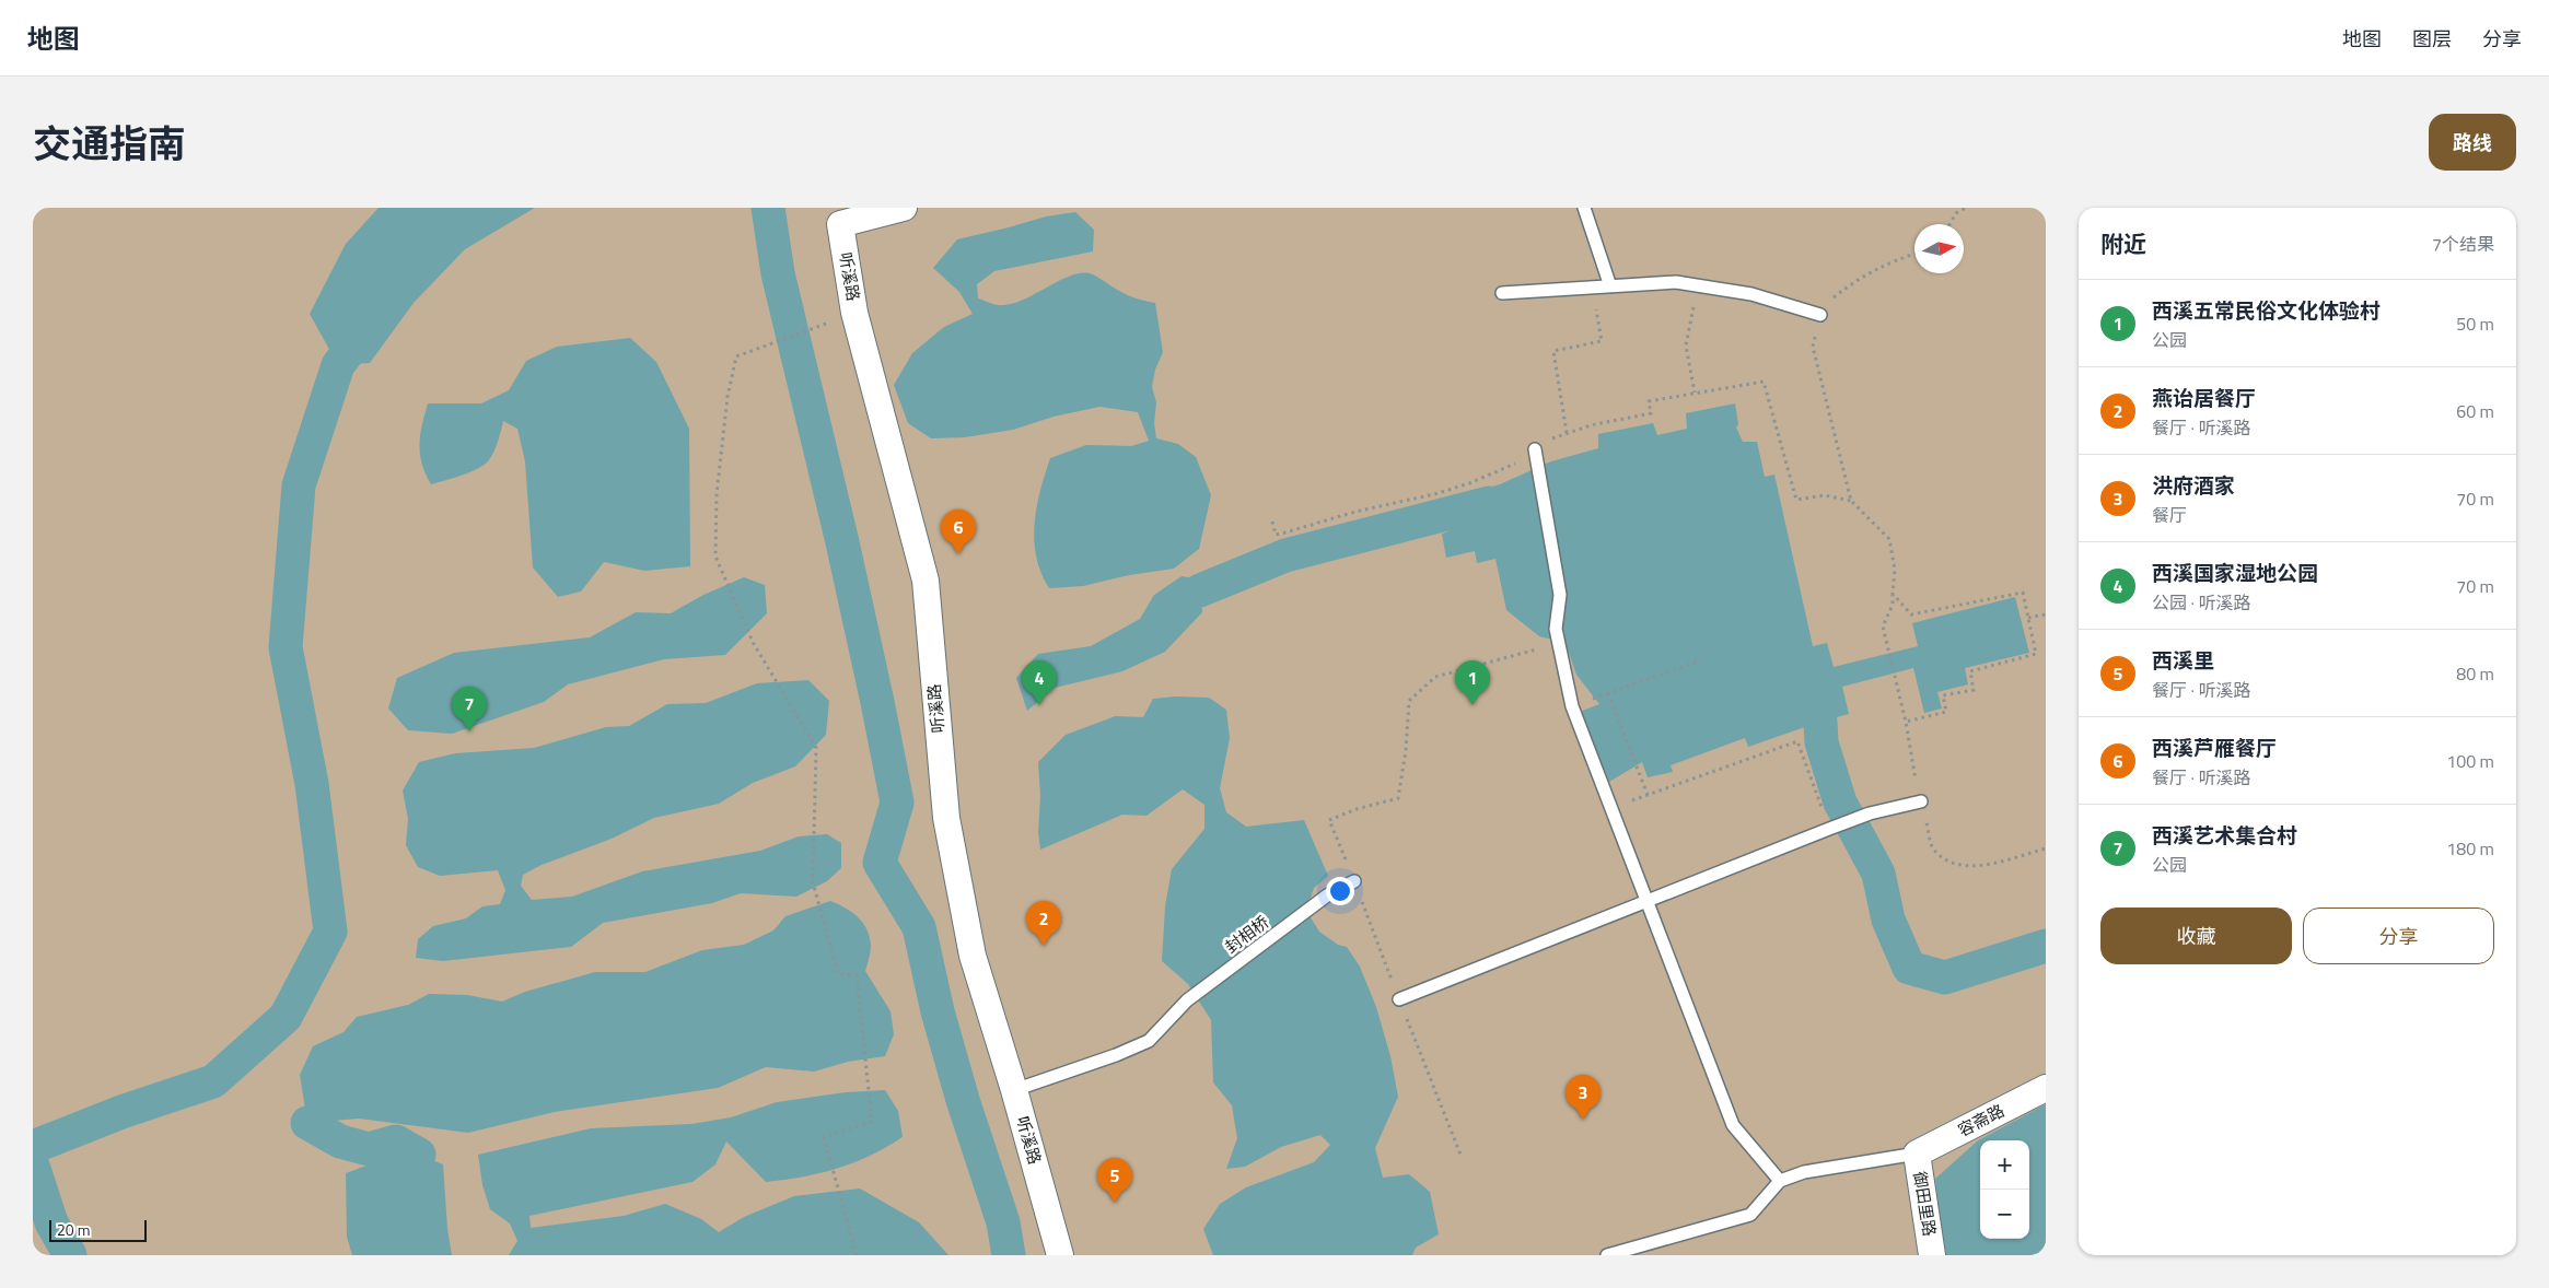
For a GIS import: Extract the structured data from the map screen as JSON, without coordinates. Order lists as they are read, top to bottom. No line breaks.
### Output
{"streets":{"street":["听溪路","容斋路","御田里路"],"lane":["封相桥"]},"crossings":[["听溪路","封相桥"],["容斋路","御田里路"]],"scale_bar":"20 m","north":"right","page":{"header":"地图","nav":["地图","图层","分享"],"title":"交通指南","buttons":["路线",["收藏","分享"]],"heading":["附近","7个结果"],"list":[{"mark":"1","name":"西溪五常民俗文化体验村","note":"公园","value":"50 m"},{"mark":"2","name":"燕诒居餐厅","note":"餐厅 · 听溪路","value":"60 m"},{"mark":"3","name":"洪府酒家","note":"餐厅","value":"70 m"},{"mark":"4","name":"西溪国家湿地公园","note":"公园 · 听溪路","value":"70 m"},{"mark":"5","name":"西溪里","note":"餐厅 · 听溪路","value":"80 m"},{"mark":"6","name":"西溪芦雁餐厅","note":"餐厅 · 听溪路","value":"100 m"},{"mark":"7","name":"西溪艺术集合村","note":"公园","value":"180 m"}],"pins":["6","1","4","7","2","3","5"],"map_buttons":["+","−"],"scale":"20 m"}}
